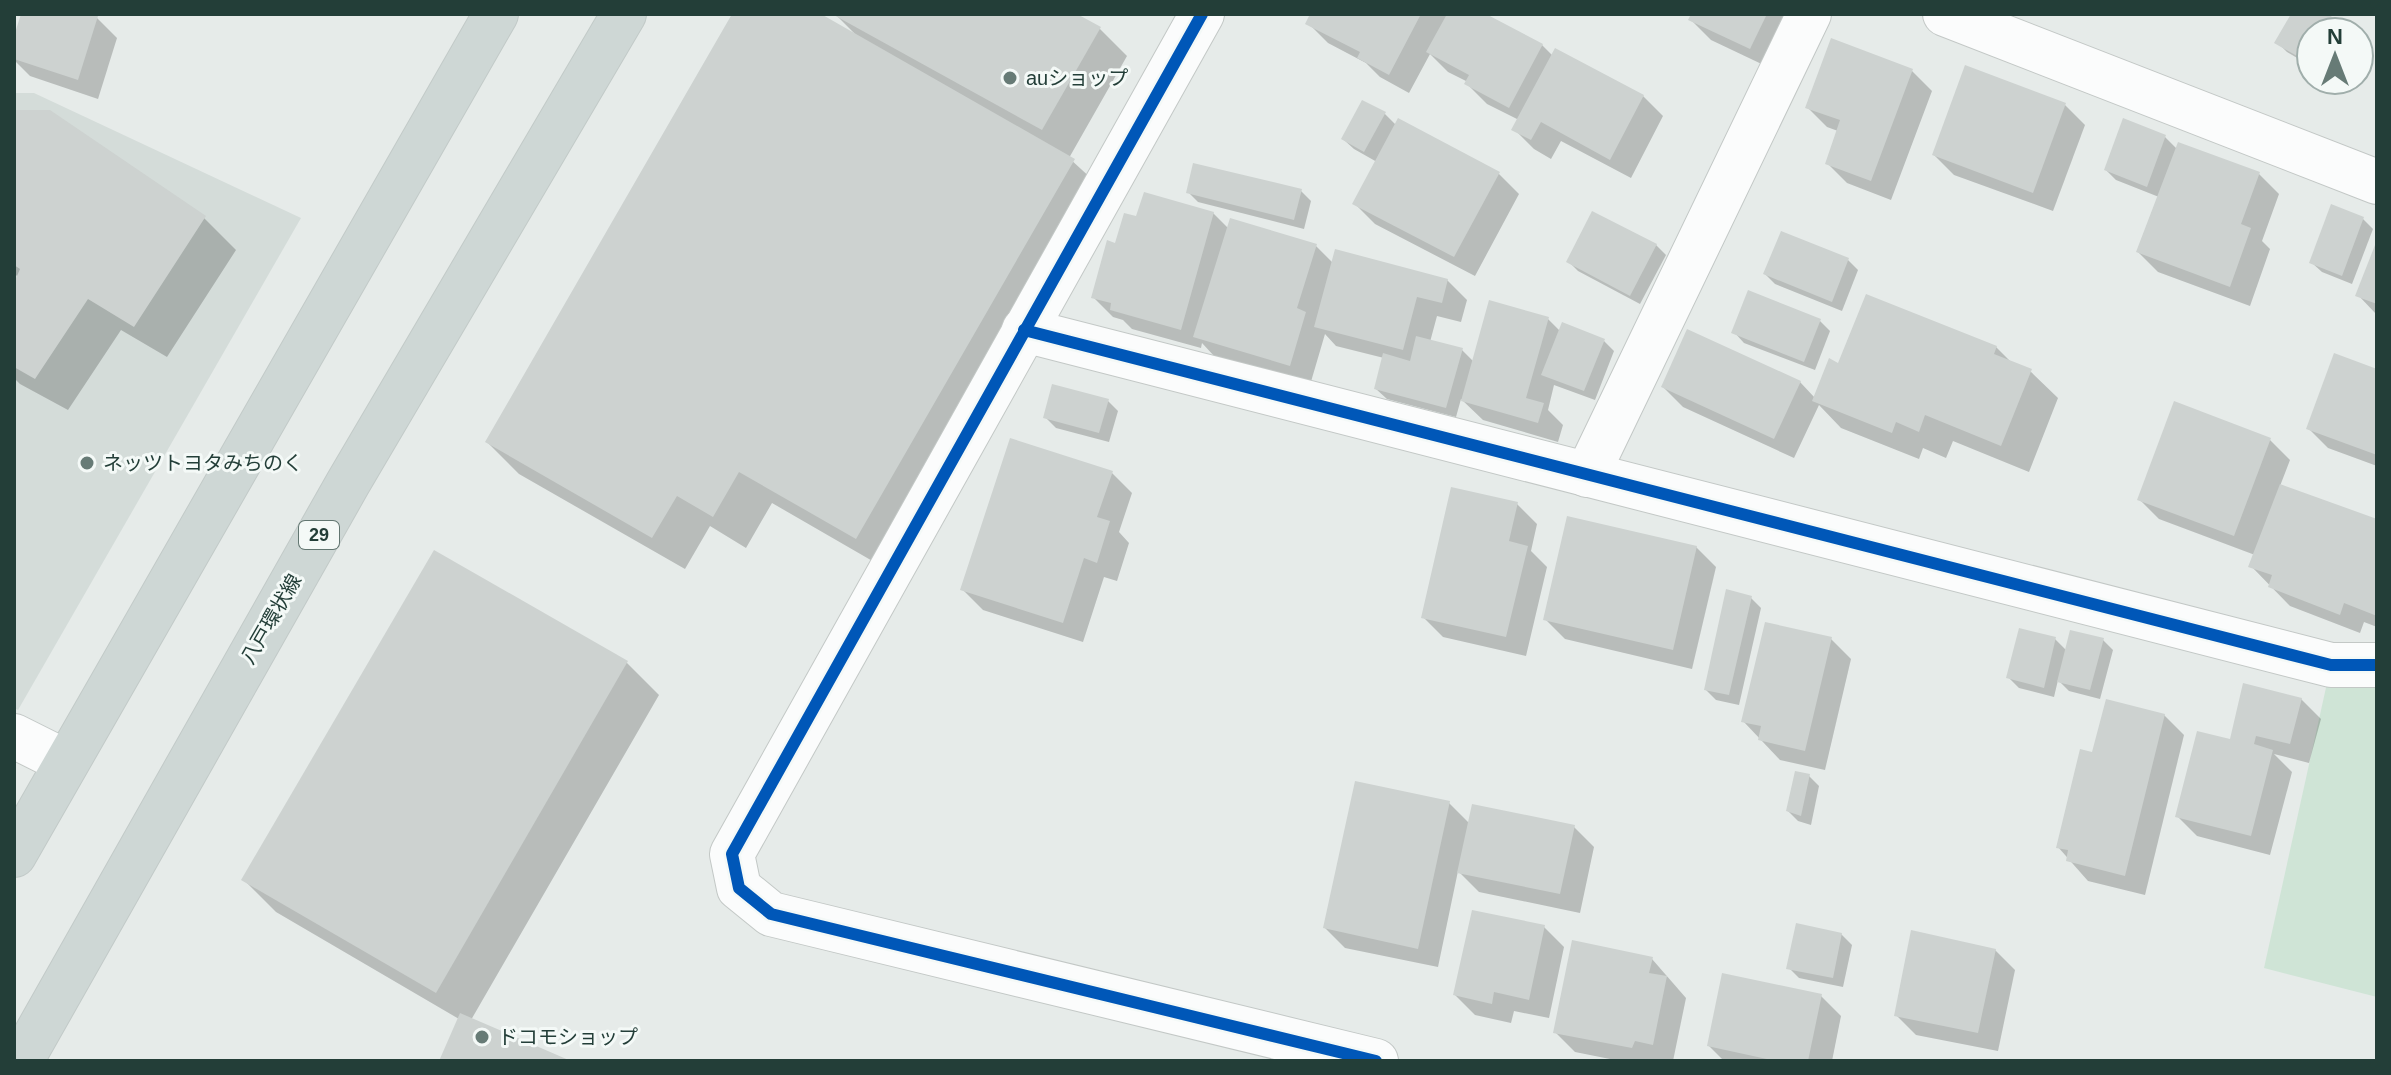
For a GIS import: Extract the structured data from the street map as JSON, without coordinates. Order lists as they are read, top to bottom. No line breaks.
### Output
{"streets":{"main road":["29","八戸環状線"]},"places":["auショップ","ネッツトヨタみちのく","ドコモショップ"],"north":"top"}
